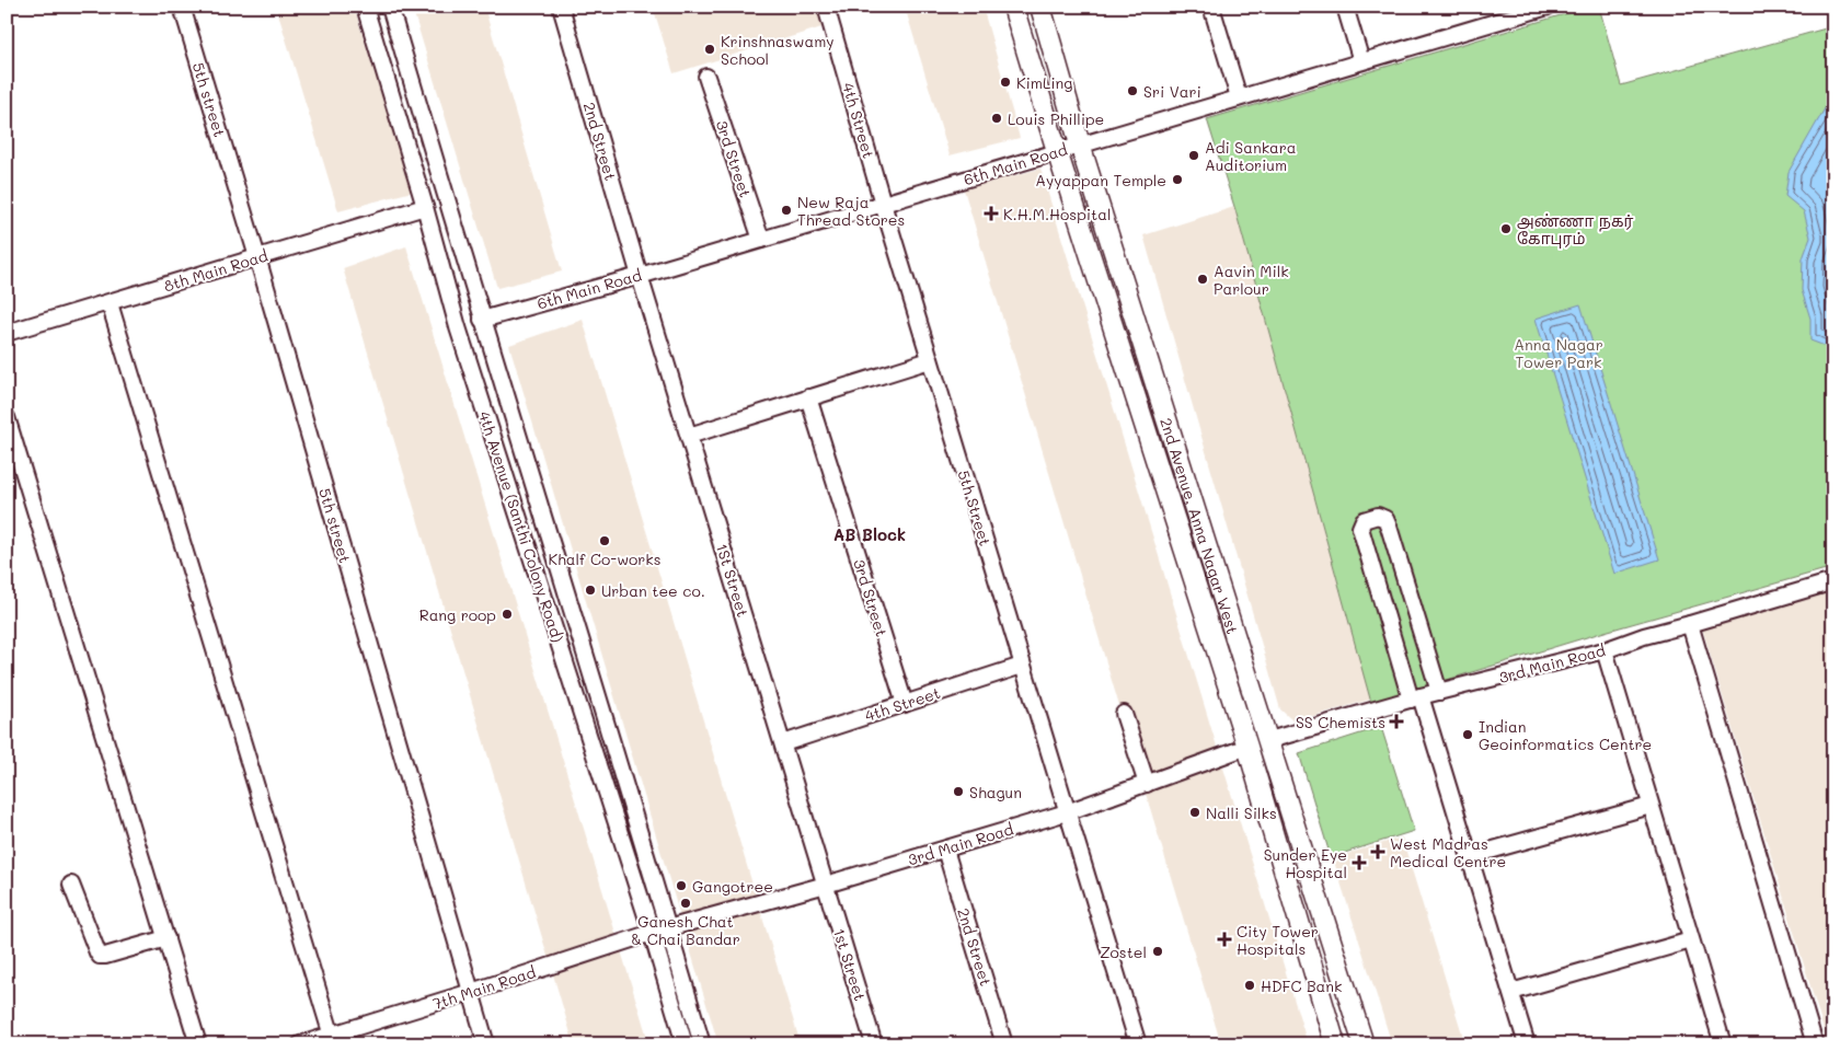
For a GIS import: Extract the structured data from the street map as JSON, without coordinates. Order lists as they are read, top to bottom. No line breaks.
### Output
{"streets":{"main road":["2nd Avenue, Anna Nagar West"],"street":["5th street","4th Street","2nd Street","3rd Street","6th Main Road","8th Main Road","5th Street","4th Avenue (Santhi Colony Road)","1St Street","3rd Main Road","1st Street","7th Main Road"]},"crossings":[["5th street","8th Main Road"],["5th street","7th Main Road"],["4th Street","3rd Street"],["4th Street","6th Main Road"],["4th Street","5th Street"],["4th Street","1St Street"],["2nd Street","6th Main Road"],["2nd Street","1St Street"],["2nd Street","3rd Main Road"],["3rd Street","6th Main Road"],["6th Main Road","5th Street"],["6th Main Road","2nd Avenue, Anna Nagar West"],["6th Main Road","4th Avenue (Santhi Colony Road)"],["6th Main Road","1St Street"],["8th Main Road","4th Avenue (Santhi Colony Road)"],["5th Street","3rd Main Road"],["2nd Avenue, Anna Nagar West","3rd Main Road"],["4th Avenue (Santhi Colony Road)","3rd Main Road"],["4th Avenue (Santhi Colony Road)","7th Main Road"],["1St Street","3rd Main Road"],["1St Street","1st Street"],["3rd Main Road","1st Street"],["3rd Main Road","7th Main Road"]],"districts":["AB Block"],"parks":["Anna Nagar Tower Park"],"places":{"other":["Krinshnaswamy School","KimLing","Sri Vari","Louis Phillipe","Adi Sankara Auditorium","Ayyappan Temple","New Raja Thread Stores","அண்ணா நகர் கோபுரம்","Aavin Milk Parlour","Khalf Co-works","Urban tee co.","Rang roop","Indian Geoinformatics Centre","Shagun","Nalli Silks","Gangotree","Ganesh Chat & Chai Bandar","Zostel","HDFC Bank"],"health":["K.H.M.Hospital","SS Chemists","West Madras Medical Centre","Sunder Eye Hospital","City Tower Hospitals"]}}
